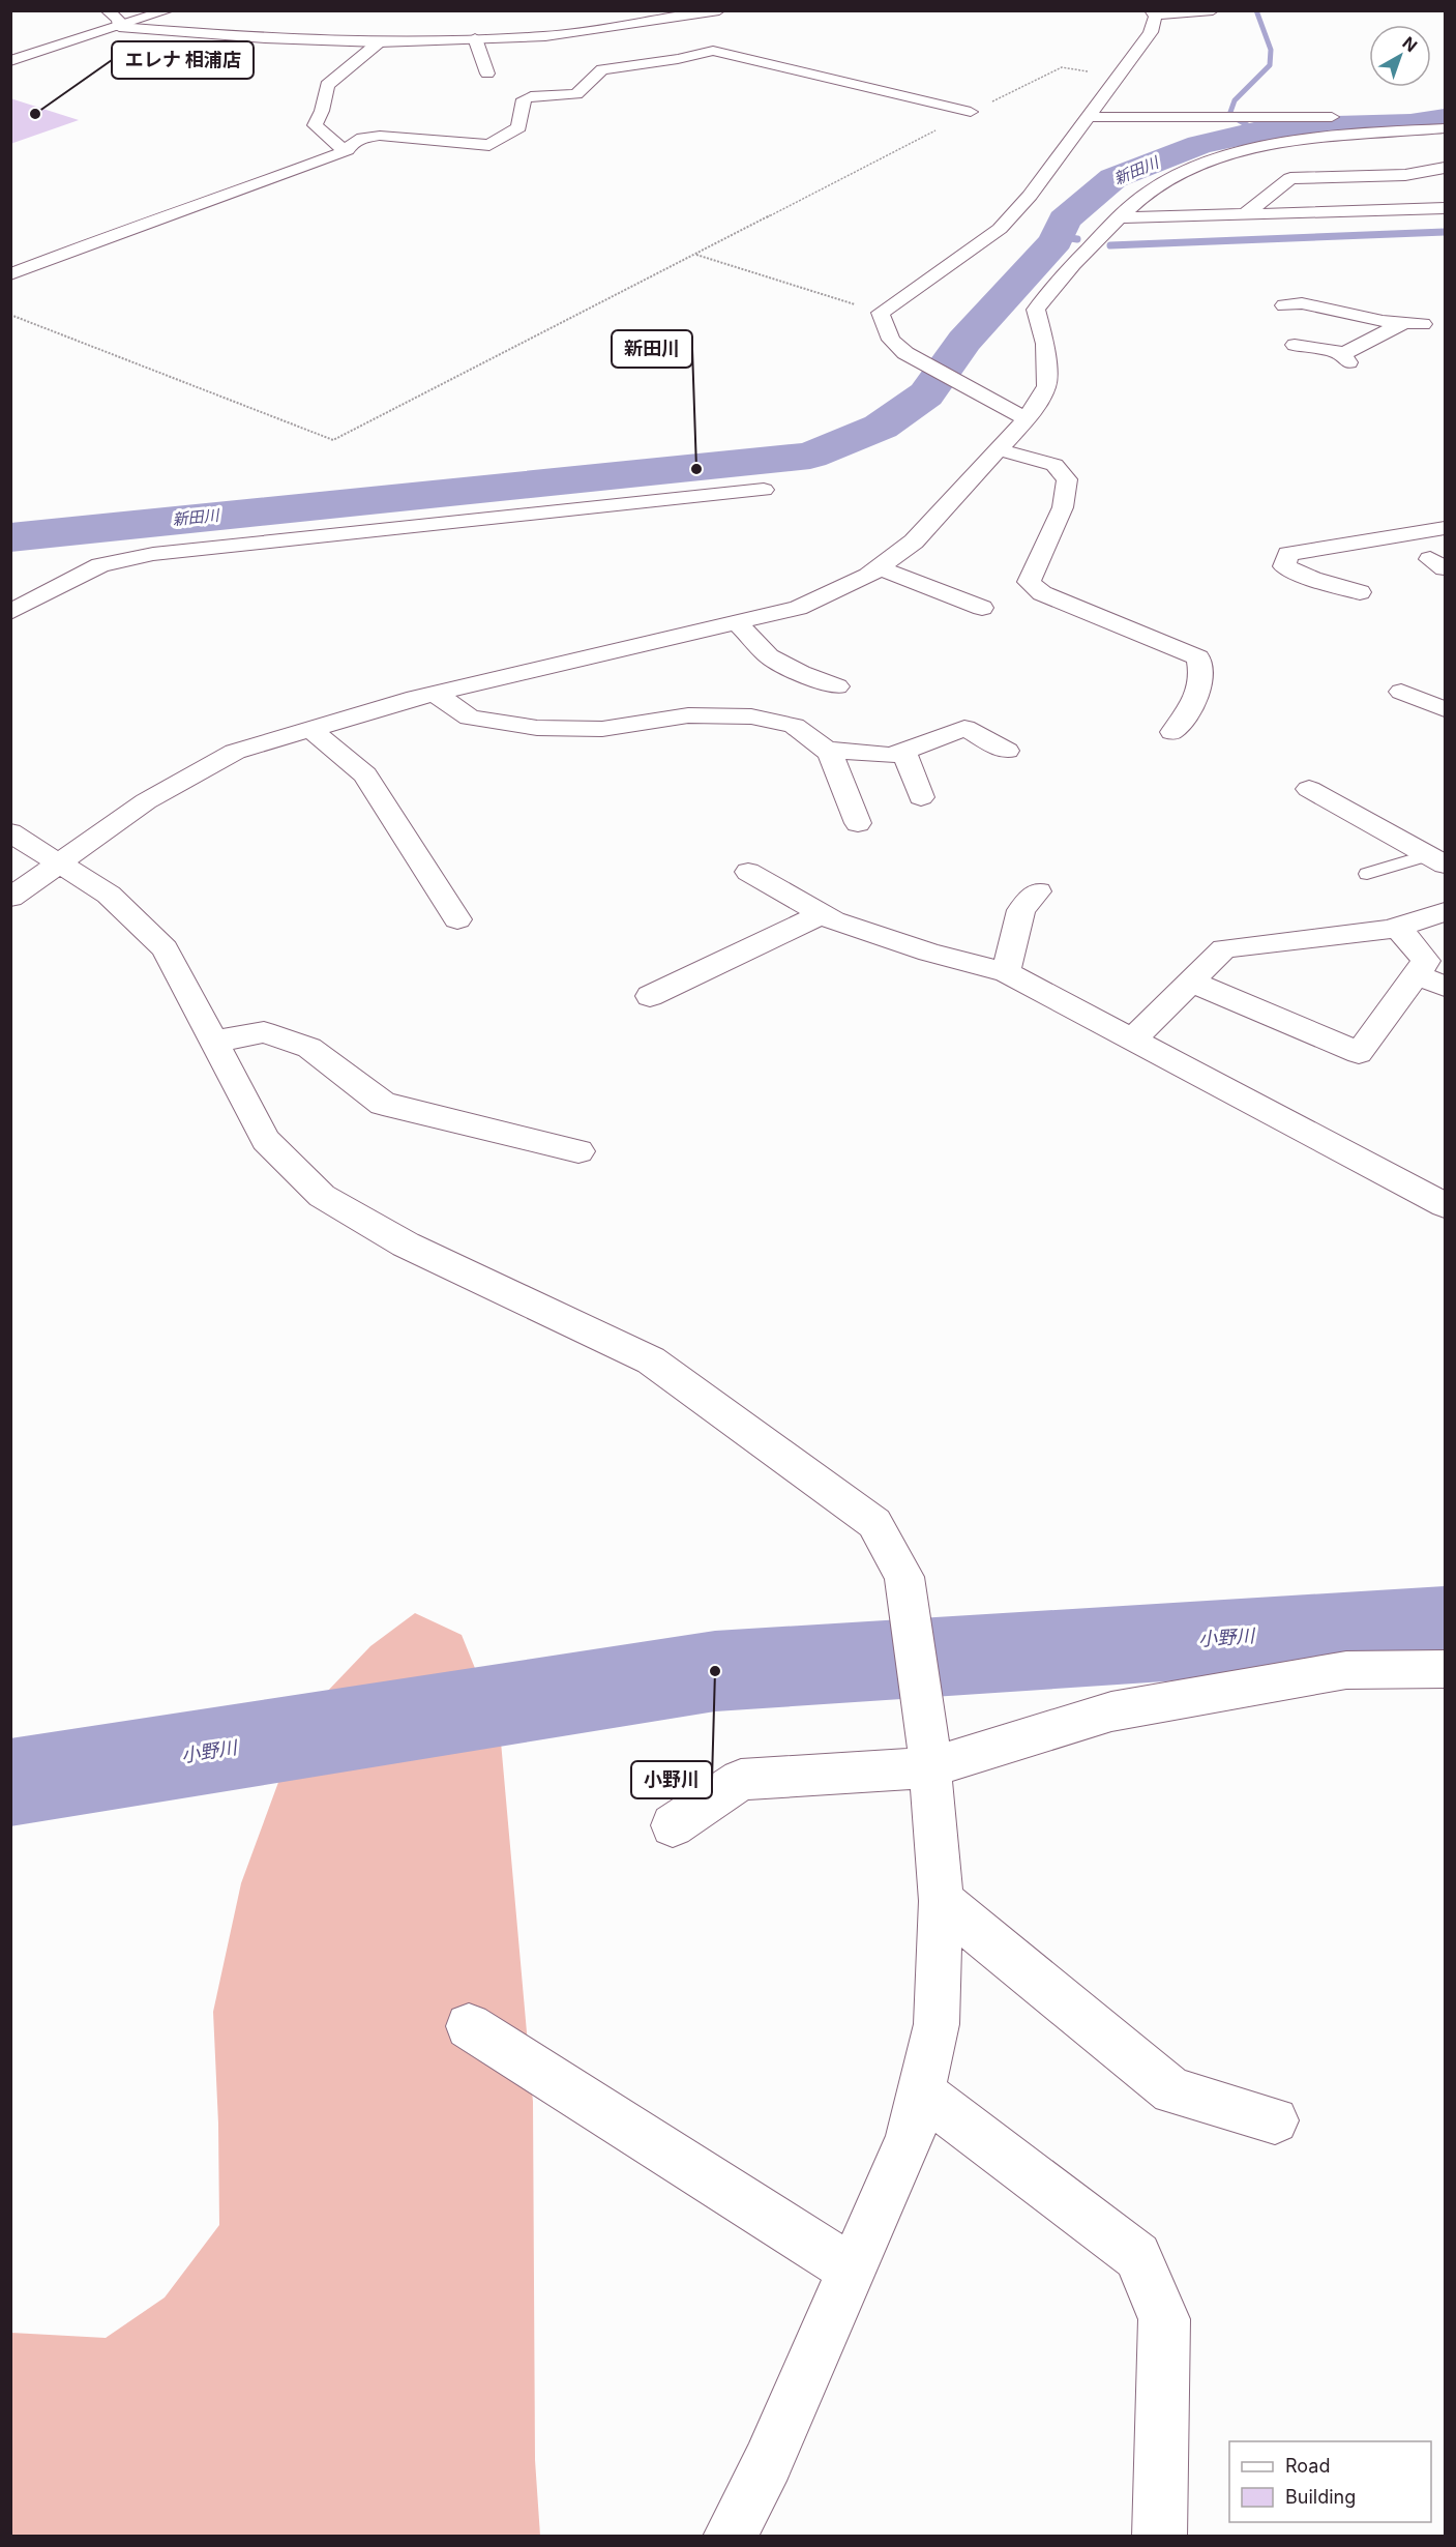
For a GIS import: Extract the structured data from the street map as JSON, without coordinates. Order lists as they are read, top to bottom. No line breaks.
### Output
{"water":["新田川","小野川"],"places":["エレナ 相浦店","新田川","小野川"],"legend":["Road","Building"],"north":"top right"}
